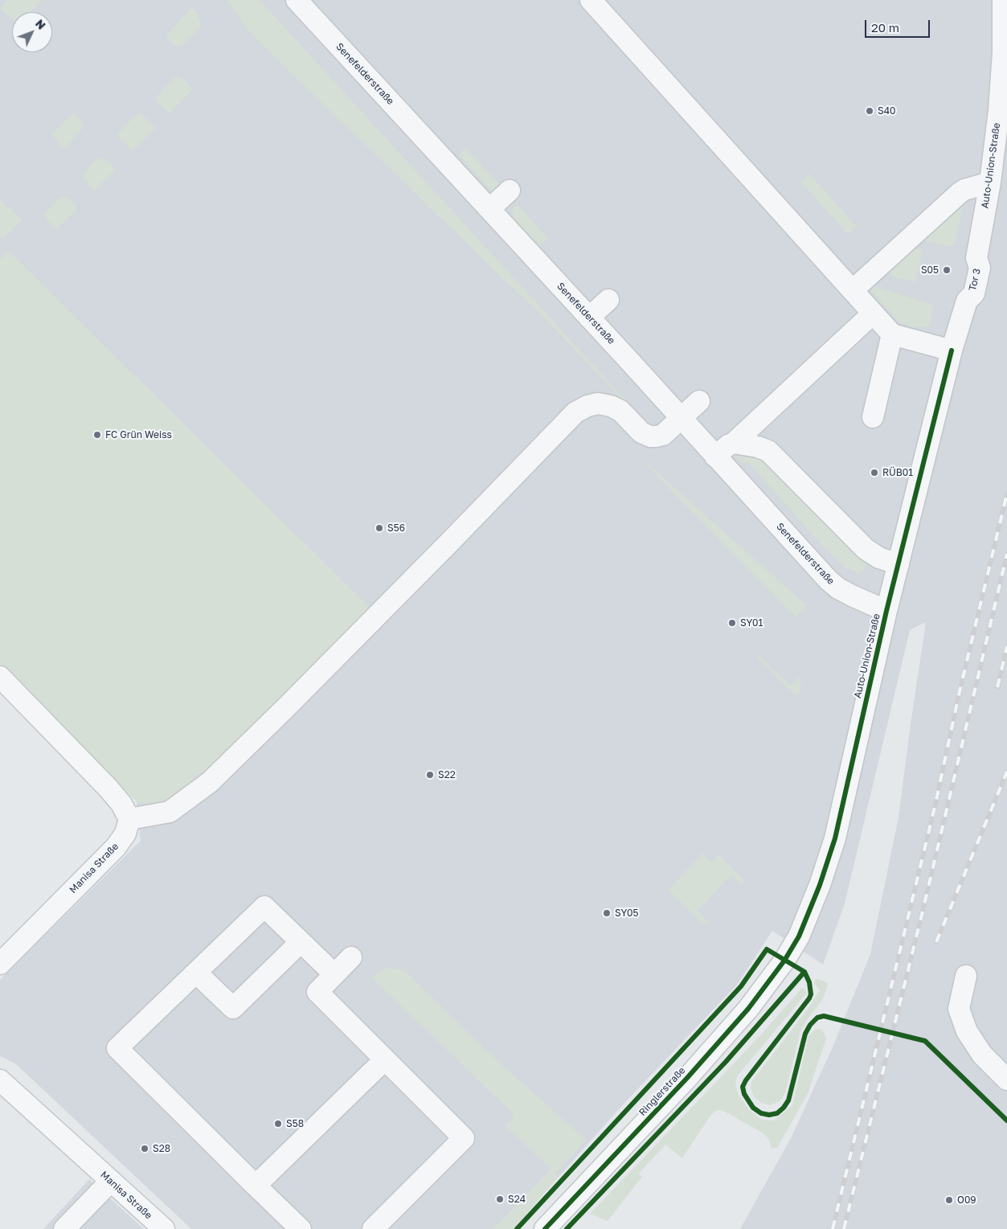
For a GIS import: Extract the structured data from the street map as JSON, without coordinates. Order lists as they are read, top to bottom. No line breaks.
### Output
{"streets":{"street":["Senefelderstraße","Auto-Union-Straße","Tor 3","Manisa Straße","Ringlerstraße"]},"crossings":[["Senefelderstraße","Auto-Union-Straße"],["Auto-Union-Straße","Tor 3"],["Auto-Union-Straße","Ringlerstraße"]],"places":["S40","S05","FC Grün Weiss","RÜB01","S56","SY01","S22","SY05","S58","S28","S24","O09"],"scale_bar":"20 m","north":"top right"}
